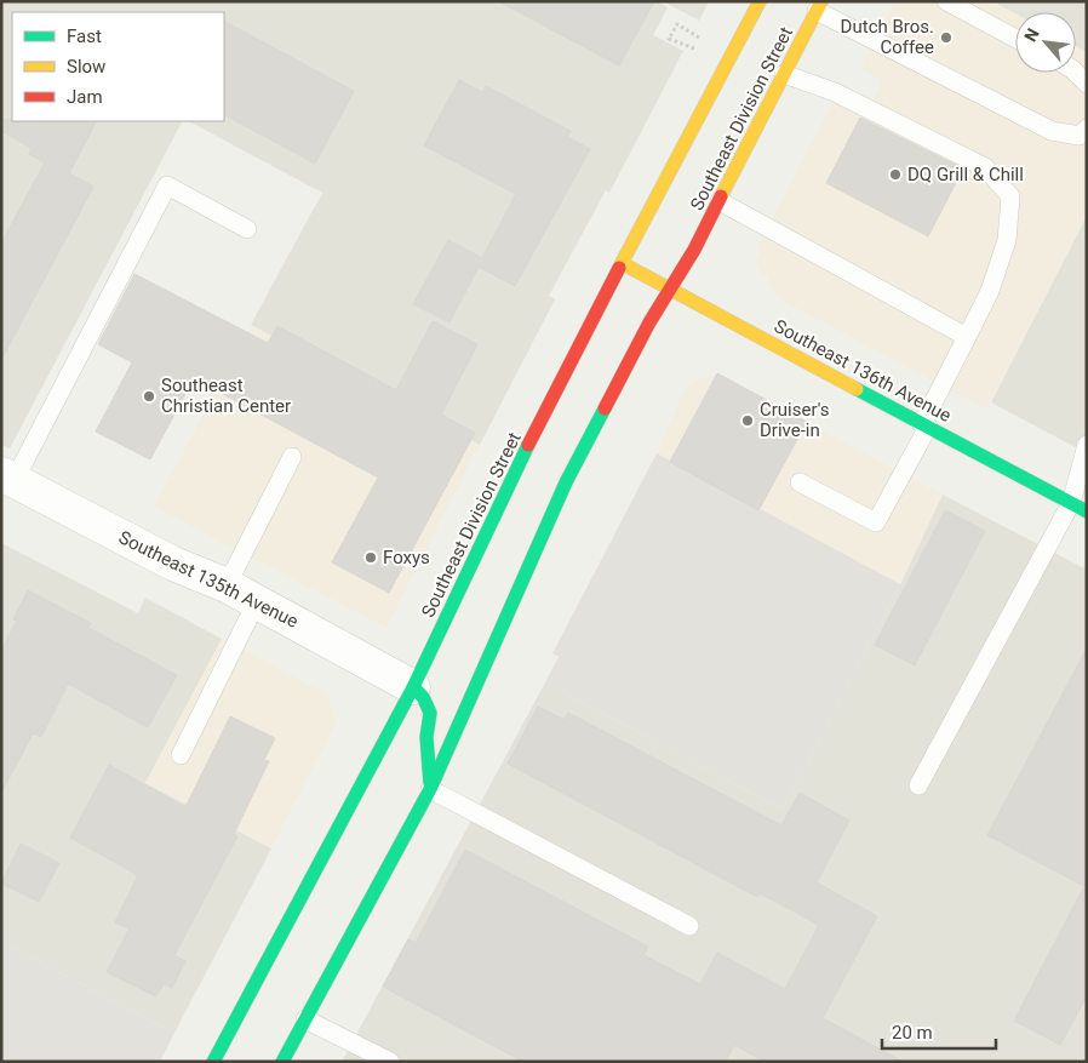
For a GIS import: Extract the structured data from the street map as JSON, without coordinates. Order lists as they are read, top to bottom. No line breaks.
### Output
{"streets":{"main road":["Southeast Division Street","Southeast 136th Avenue"],"street":["Southeast 135th Avenue"]},"crossings":[["Southeast Division Street","Southeast 136th Avenue"],["Southeast Division Street","Southeast 135th Avenue"]],"places":["Dutch Bros. Coffee","DQ Grill & Chill","Southeast Christian Center","Cruiser's Drive-in","Foxys"],"legend":["Fast","Slow","Jam"],"scale_bar":"20 m","north":"top left"}
